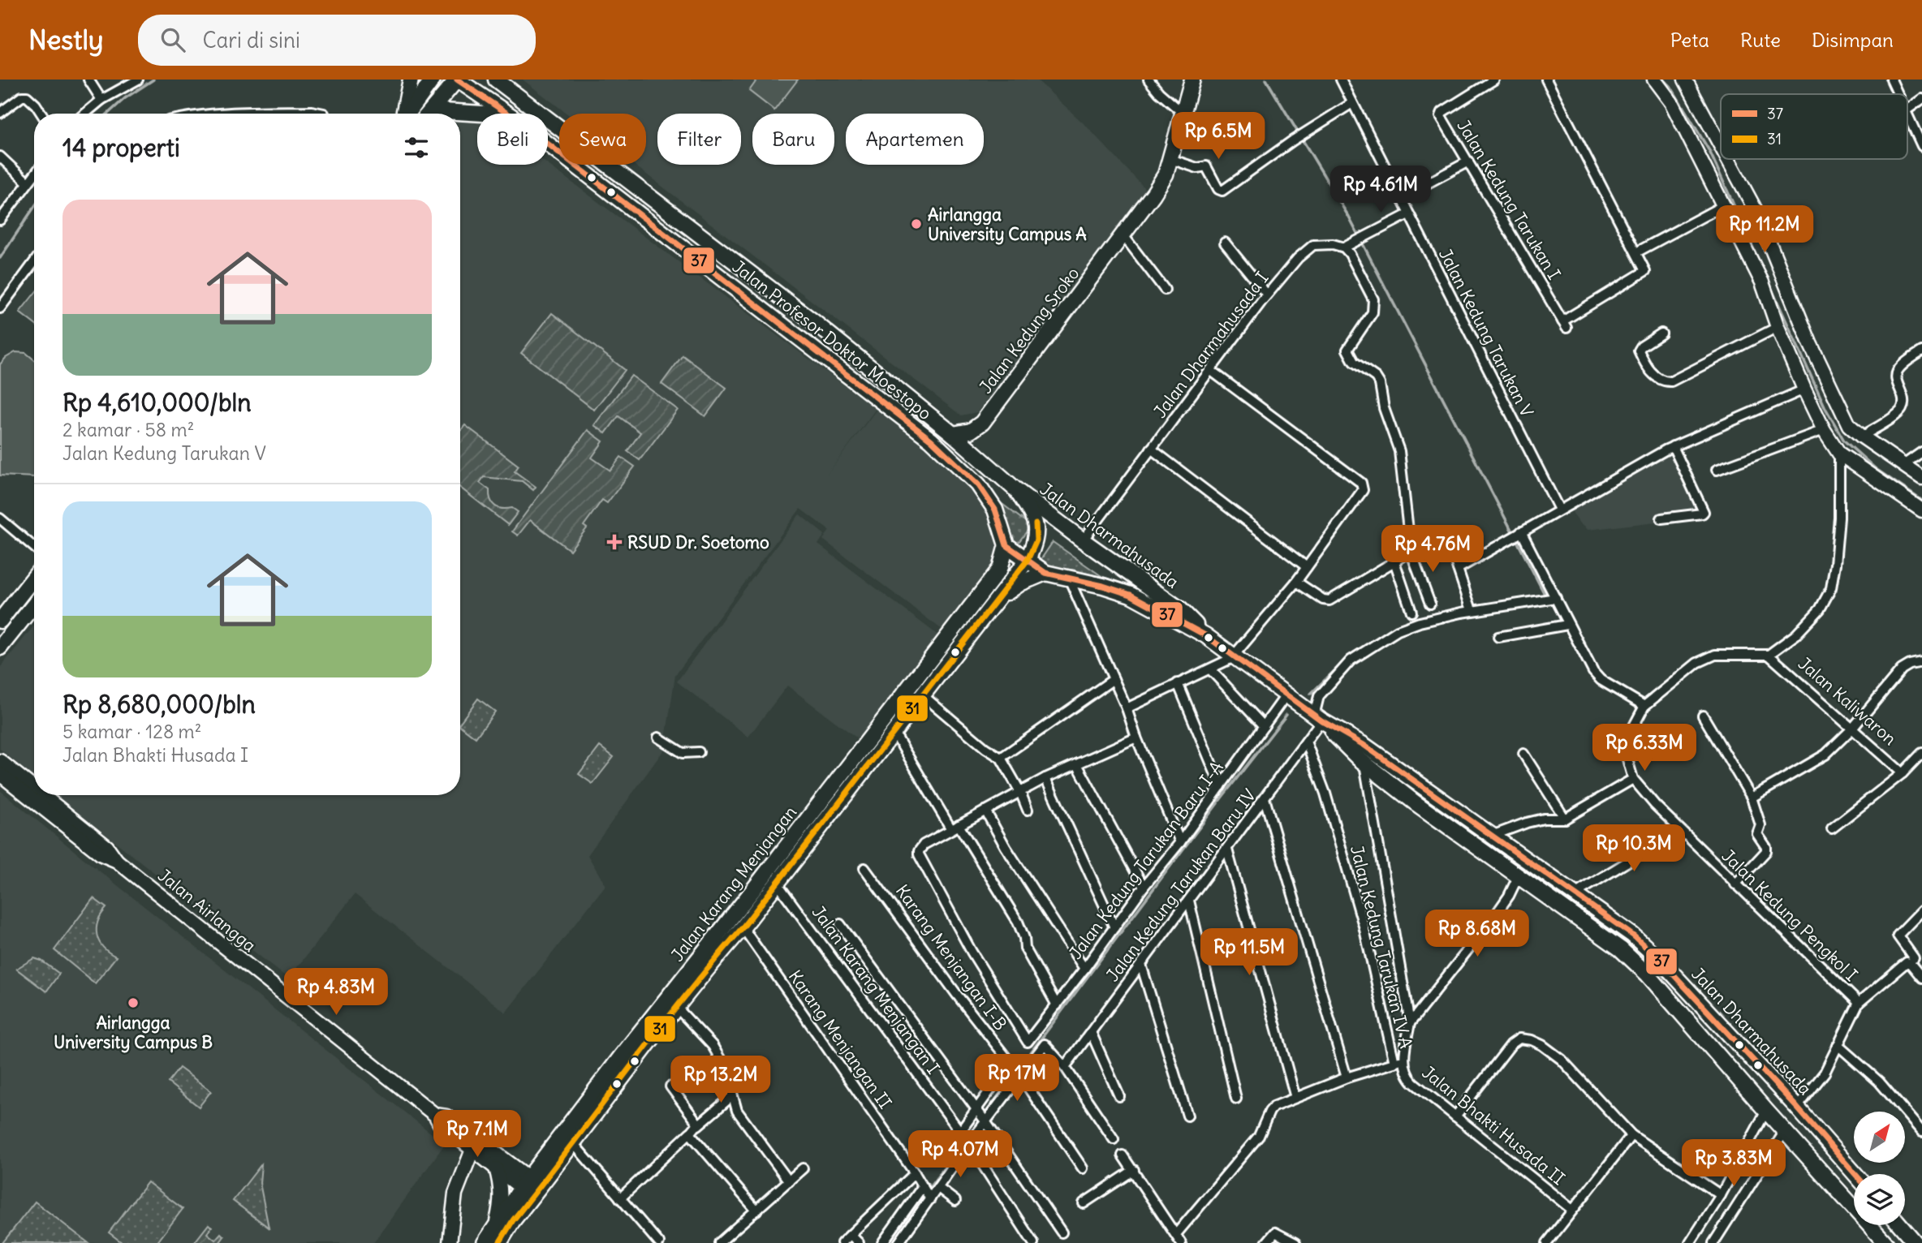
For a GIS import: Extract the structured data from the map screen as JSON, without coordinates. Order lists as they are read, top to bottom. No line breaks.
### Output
{"streets":{"main road":["Jalan Kedung Sroko","Jalan Profesor Doktor Moestopo","Jalan Dharmahusada","Jalan Karang Menjangan","Jalan Airlangga"],"street":["Jalan Kedung Tarukan I","Jalan Kedung Tarukan V","Jalan Dharmahusada I","Jalan Kaliwaron","Jalan Kedung Tarukan Baru I-A","Jalan Kedung Tarukan Baru IV","Jalan Kedung Pengkol I","Jalan Kedung Tarukan IV A","Karang Menjangan I-B","Jalan Karang Menjangan I","Karang Menjangan II","Jalan Bhakti Husada II"]},"crossings":[["Jalan Kedung Sroko","Jalan Profesor Doktor Moestopo"],["Jalan Profesor Doktor Moestopo","Jalan Dharmahusada"],["Jalan Profesor Doktor Moestopo","Jalan Karang Menjangan"],["Jalan Dharmahusada I","Jalan Dharmahusada"],["Jalan Dharmahusada","Jalan Kedung Tarukan Baru I-A"],["Jalan Dharmahusada","Jalan Karang Menjangan"],["Jalan Dharmahusada","Jalan Kedung Tarukan Baru IV"],["Jalan Kaliwaron","Jalan Kedung Pengkol I"],["Jalan Karang Menjangan","Jalan Airlangga"],["Jalan Karang Menjangan","Jalan Karang Menjangan I"],["Jalan Karang Menjangan","Karang Menjangan II"],["Jalan Kedung Tarukan Baru IV","Jalan Kedung Tarukan IV A"]],"places":{"other":["Airlangga University Campus A","Airlangga University Campus B"],"health":["RSUD Dr. Soetomo"]},"lines":["transit line 37","transit line 31"],"legend":["37","31"],"north":"top right","page":{"header":"Nestly","search":"Cari di sini","nav":["Peta","Rute","Disimpan"],"price":["Rp 6.5M","Rp 4.61M","Rp 11.2M","Rp 4.76M","Rp 6.33M","Rp 10.3M","Rp 8.68M","Rp 11.5M","Rp 4.83M","Rp 17M","Rp 13.2M","Rp 7.1M","Rp 4.07M","Rp 3.83M"],"chip":["Beli","Sewa","Filter","Baru","Apartemen"],"heading":"14 properti","list":[{"name":"Rp 4,610,000/bln","note":"2 kamar · 58 m² · Jalan Kedung Tarukan V"},{"name":"Rp 8,680,000/bln","note":"5 kamar · 128 m² · Jalan Bhakti Husada I"}]}}
